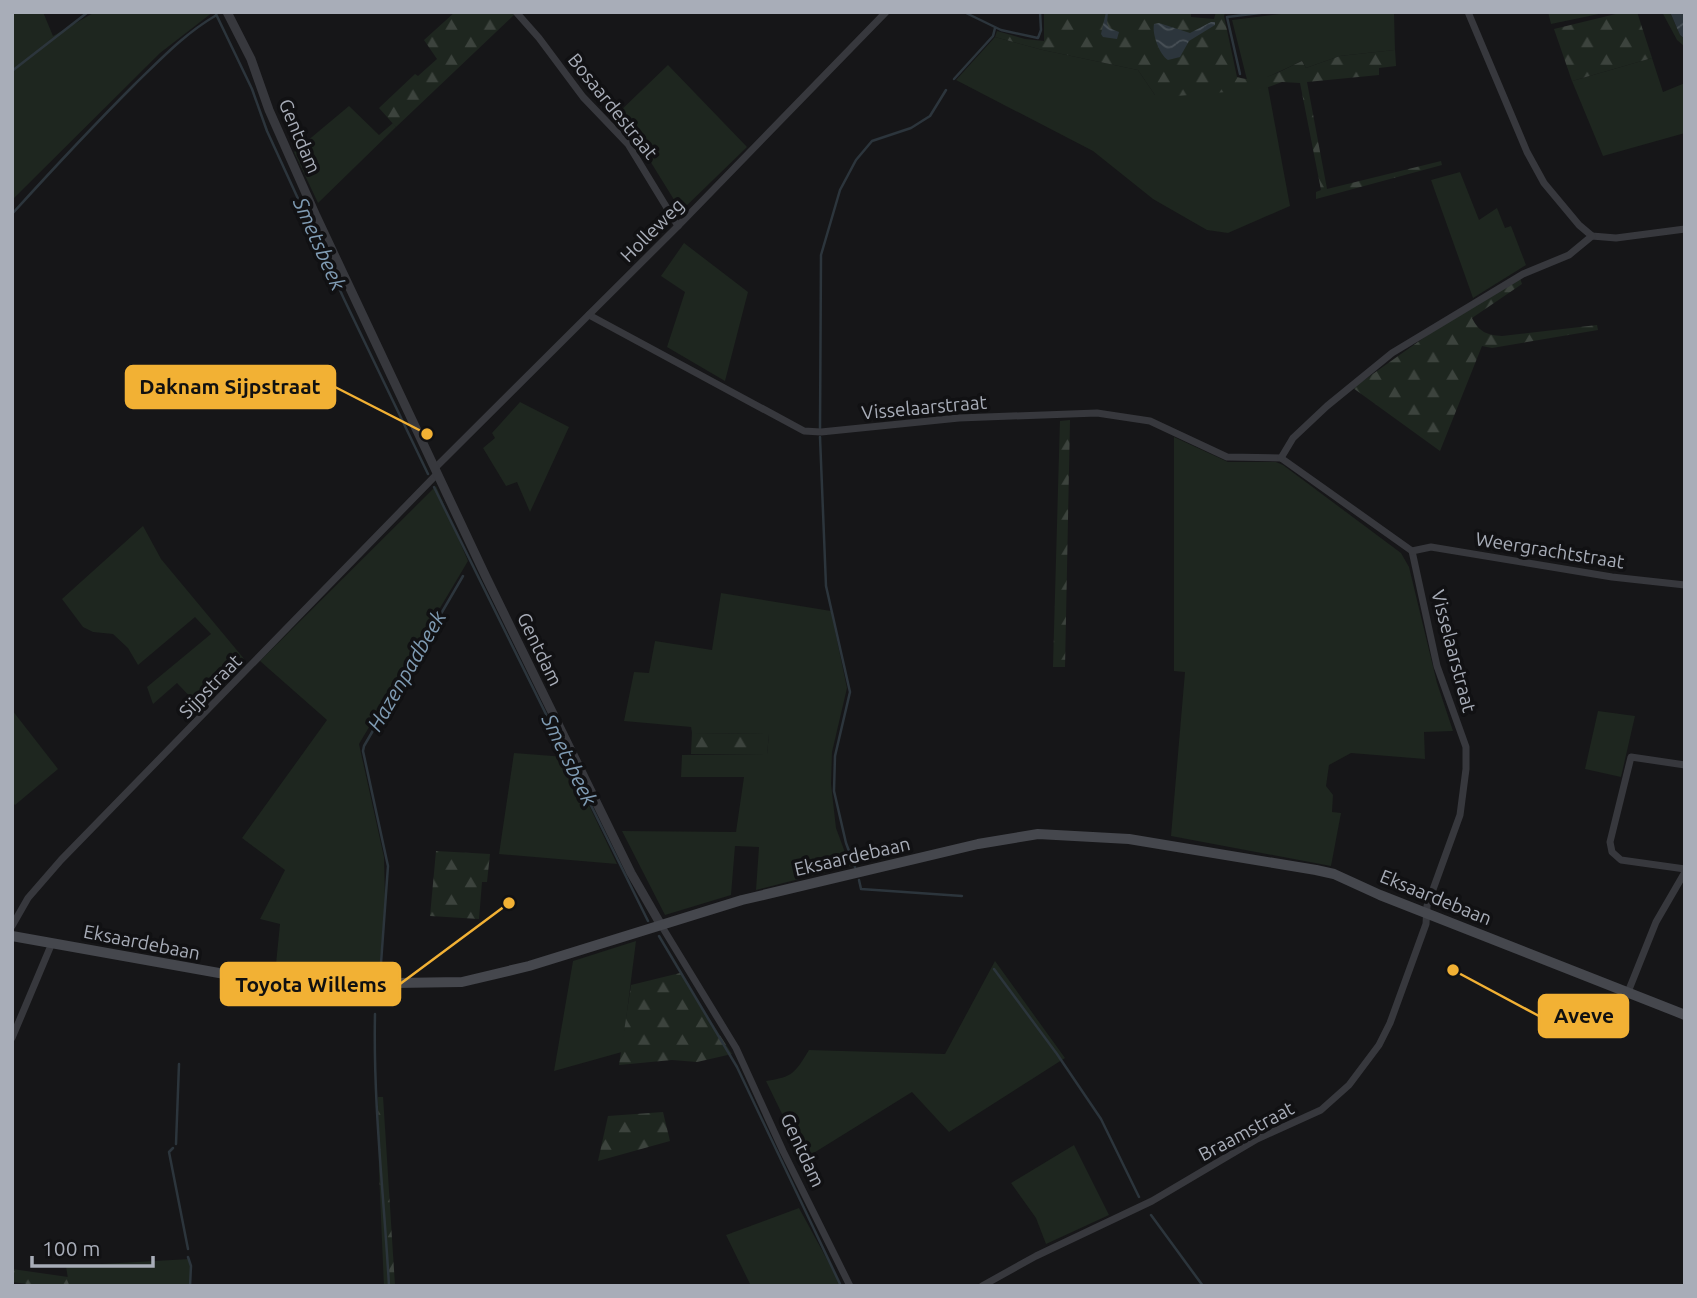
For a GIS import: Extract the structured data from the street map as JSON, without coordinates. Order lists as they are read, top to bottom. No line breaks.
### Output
{"streets":{"main road":["Eksaardebaan"],"street":["Bosaardestraat","Gentdam","Holleweg","Visselaarstraat","Weergrachtstraat","Sijpstraat","Braamstraat"]},"crossings":[["Bosaardestraat","Holleweg"],["Gentdam","Holleweg"],["Gentdam","Sijpstraat"],["Gentdam","Eksaardebaan"],["Holleweg","Visselaarstraat"],["Holleweg","Sijpstraat"],["Visselaarstraat","Weergrachtstraat"],["Visselaarstraat","Eksaardebaan"],["Visselaarstraat","Braamstraat"],["Eksaardebaan","Braamstraat"]],"water":["Smetsbeek","Hazenpadbeek"],"places":["Daknam Sijpstraat","Toyota Willems","Aveve"],"scale_bar":"100 m"}
